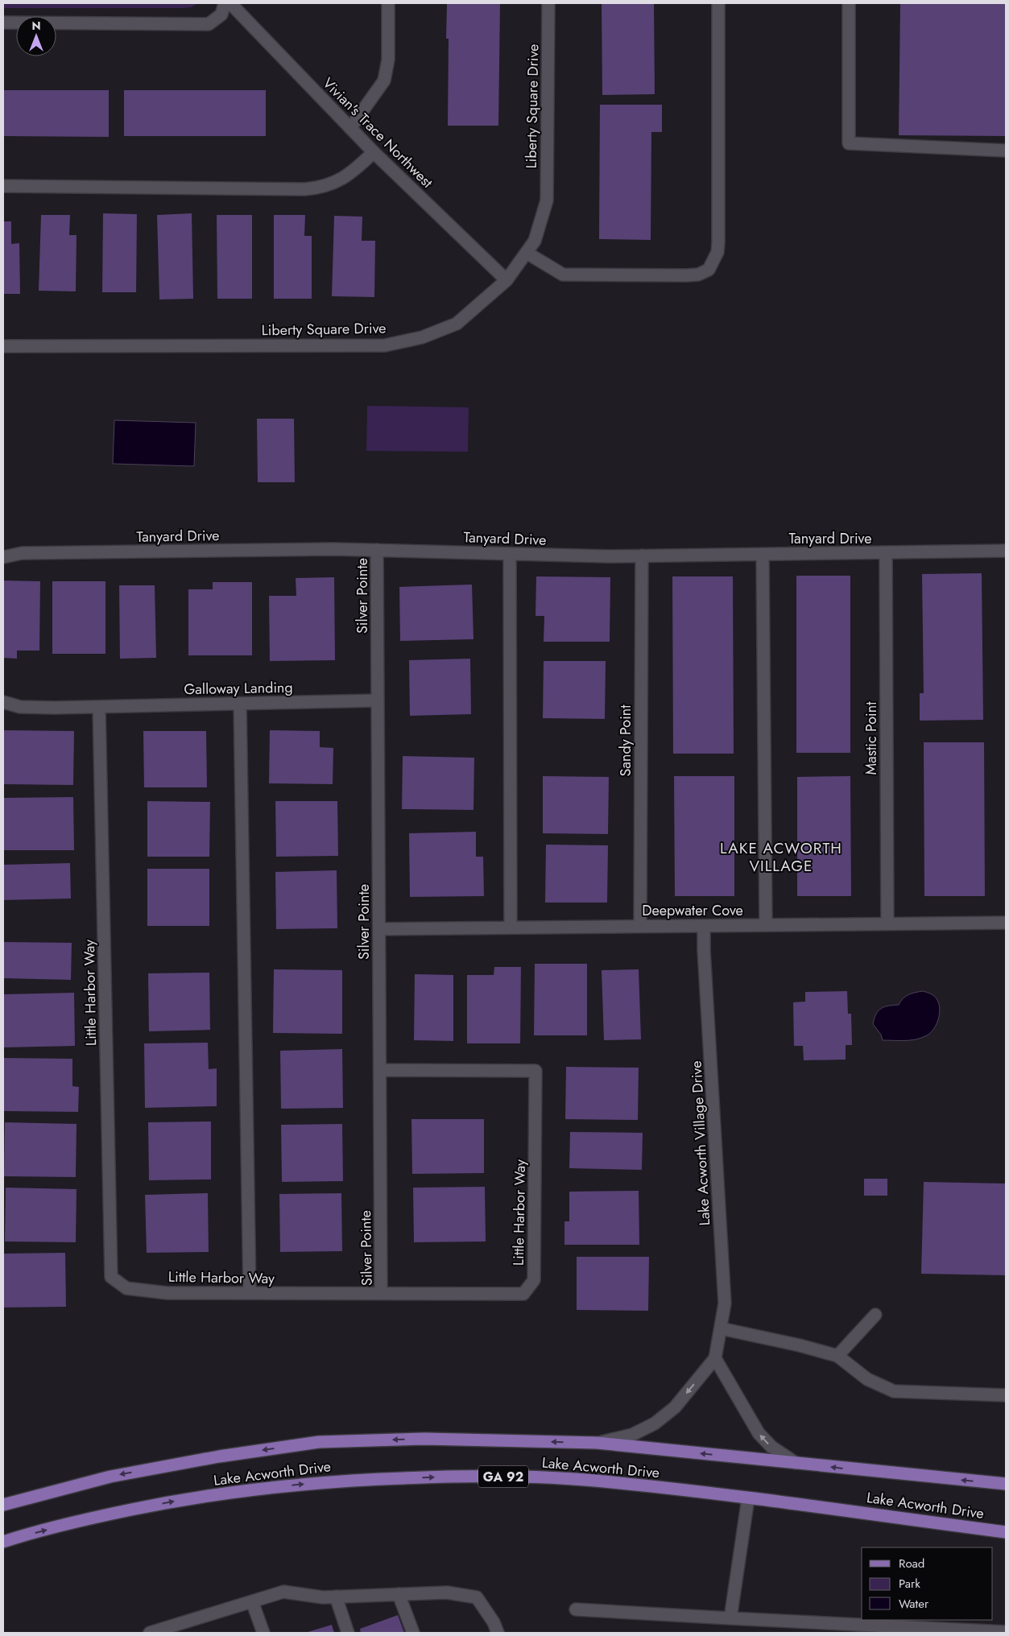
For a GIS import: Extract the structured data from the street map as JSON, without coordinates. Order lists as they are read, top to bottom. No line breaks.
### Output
{"streets":{"main road":["Lake Acworth Drive","GA 92"],"street":["Liberty Square Drive","Vivian's Trace Northwest","Tanyard Drive","Silver Pointe","Galloway Landing","Mastic Point","Sandy Point","Deepwater Cove","Little Harbor Way","Lake Acworth Village Drive"]},"crossings":[["Liberty Square Drive","Vivian's Trace Northwest"],["Tanyard Drive","Silver Pointe"],["Tanyard Drive","Mastic Point"],["Tanyard Drive","Sandy Point"],["Silver Pointe","Galloway Landing"],["Silver Pointe","Deepwater Cove"],["Silver Pointe","Little Harbor Way"],["Galloway Landing","Little Harbor Way"],["Mastic Point","Deepwater Cove"],["Sandy Point","Deepwater Cove"],["Deepwater Cove","Lake Acworth Village Drive"],["Lake Acworth Village Drive","Lake Acworth Drive"]],"districts":["LAKE ACWORTH VILLAGE"],"legend":["Road","Park","Water"],"north":"top"}
